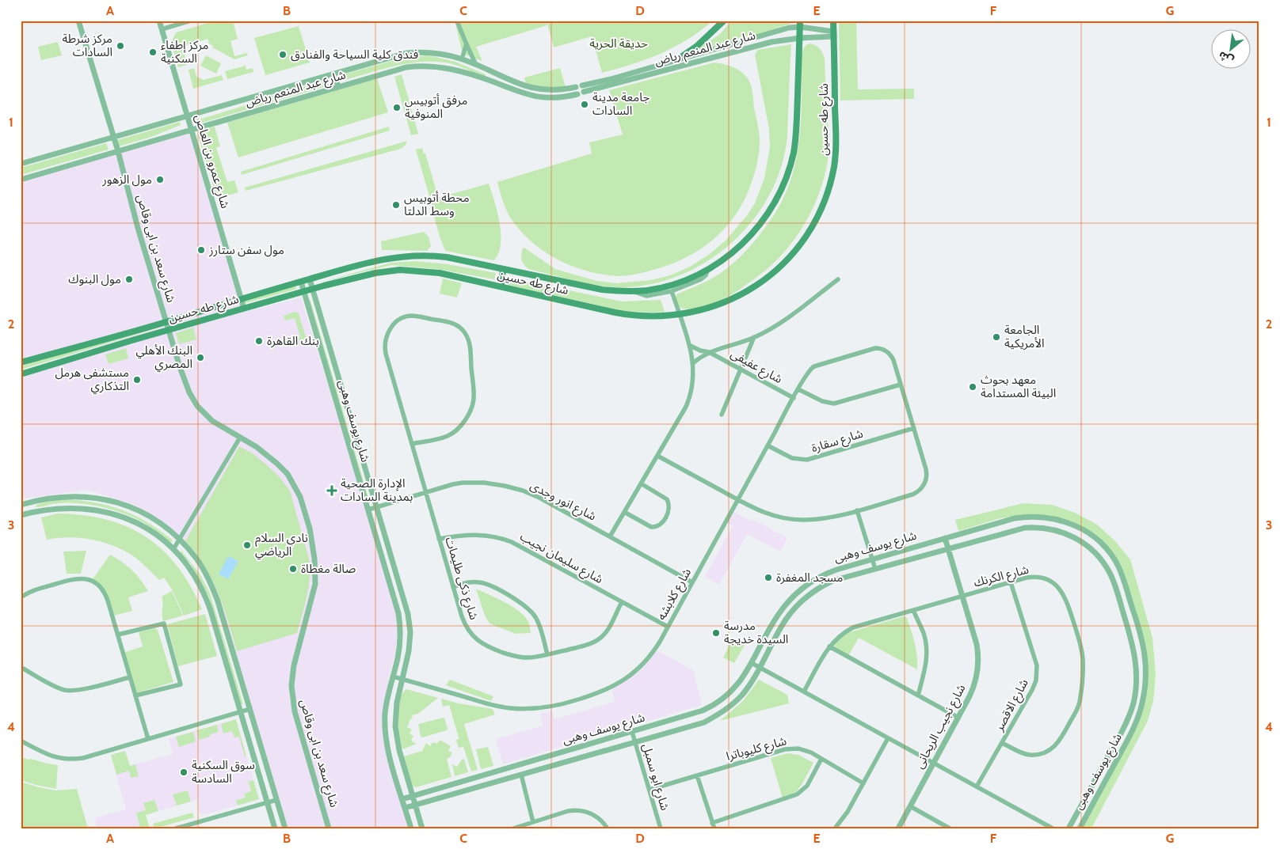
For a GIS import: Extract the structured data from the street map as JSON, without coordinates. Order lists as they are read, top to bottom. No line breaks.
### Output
{"streets":{"main road":["شارع طه حسين"],"street":["شارع عبد المنعم رياض","شارع عمرو بن العاص","شارع سعد بن ابى وقاص","شارع عفيفى","شارع يوسف وهبى","شارع سقارة","شارع انور وجدى","شارع سليمان نجيب","شارع الكرنك","شارع ذكى طليمات","شارع كلابشه","شارع الاقصر","شارع نجيب الريحانى","شارع كليوباترا","شارع ابو سمبل"]},"crossings":[["شارع عبد المنعم رياض","شارع طه حسين"],["شارع عبد المنعم رياض","شارع عمرو بن العاص"],["شارع عبد المنعم رياض","شارع سعد بن ابى وقاص"],["شارع طه حسين","شارع عمرو بن العاص"],["شارع طه حسين","شارع سعد بن ابى وقاص"],["شارع طه حسين","شارع يوسف وهبى"],["شارع عفيفى","شارع كلابشه"],["شارع يوسف وهبى","شارع انور وجدى"],["شارع يوسف وهبى","شارع كلابشه"],["شارع يوسف وهبى","شارع نجيب الريحانى"],["شارع يوسف وهبى","شارع ابو سمبل"],["شارع سقارة","شارع كلابشه"],["شارع انور وجدى","شارع ذكى طليمات"],["شارع انور وجدى","شارع كلابشه"],["شارع سليمان نجيب","شارع ذكى طليمات"],["شارع سليمان نجيب","شارع كلابشه"],["شارع الكرنك","شارع الاقصر"],["شارع الكرنك","شارع نجيب الريحانى"],["شارع كليوباترا","شارع ابو سمبل"]],"parks":["حديقة الحرية"],"places":{"other":["مركز شرطة السادات","مركز إطفاء السكنية","فندق كلية السياحة والفنادق","جامعة مدينة السادات","مرفق أتوبيس المنوفية","مول الزهور","محطة أتوبيس وسط الدلتا","مول سفن ستارز","مول البنوك","الجامعة الأمريكية","بنك القاهرة","البنك الأهلي المصري","مستشفى هرمل التذكاري","معهد بحوث البيئة المستدامة","نادي السلام الرياضي","صالة مغطاة","مسجد المغفرة","مدرسة السيدة خديجة","سوق السكنية السادسة"],"health":["الإدارة الصحية بمدينة السادات"]},"north":"bottom left","grid":{"columns":["A","B","C","D","E","F","G"],"rows":["1","2","3","4"]}}
